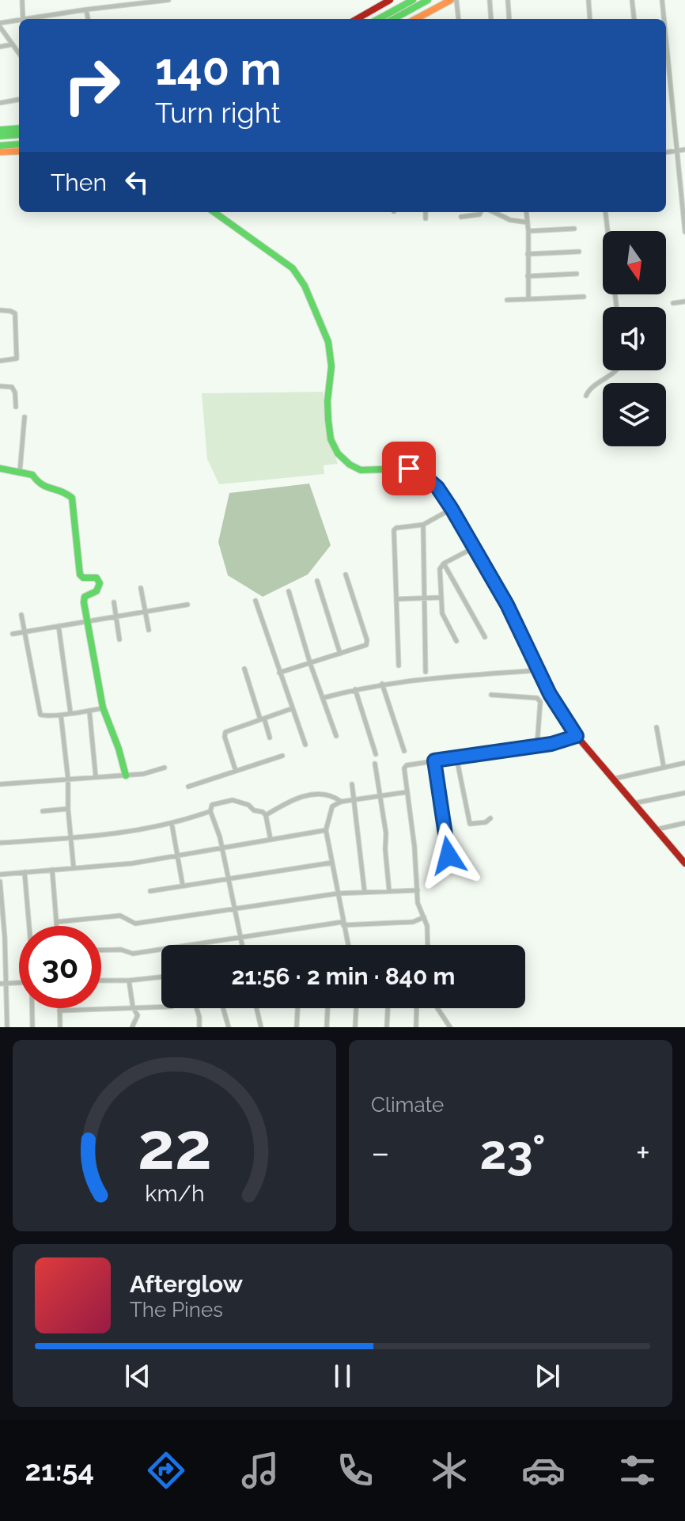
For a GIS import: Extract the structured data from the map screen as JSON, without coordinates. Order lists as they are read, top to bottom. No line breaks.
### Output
{"north":"bottom","page":{"turn":["140 m","Turn right"],"then":"Then","limit":"30","trip":"21:56 · 2 min · 840 m","tile":"Climate","heat":["−","23°","+"],"song":["Afterglow","The Pines"],"tabs":"21:54","gauge":["22","km/h"]}}
